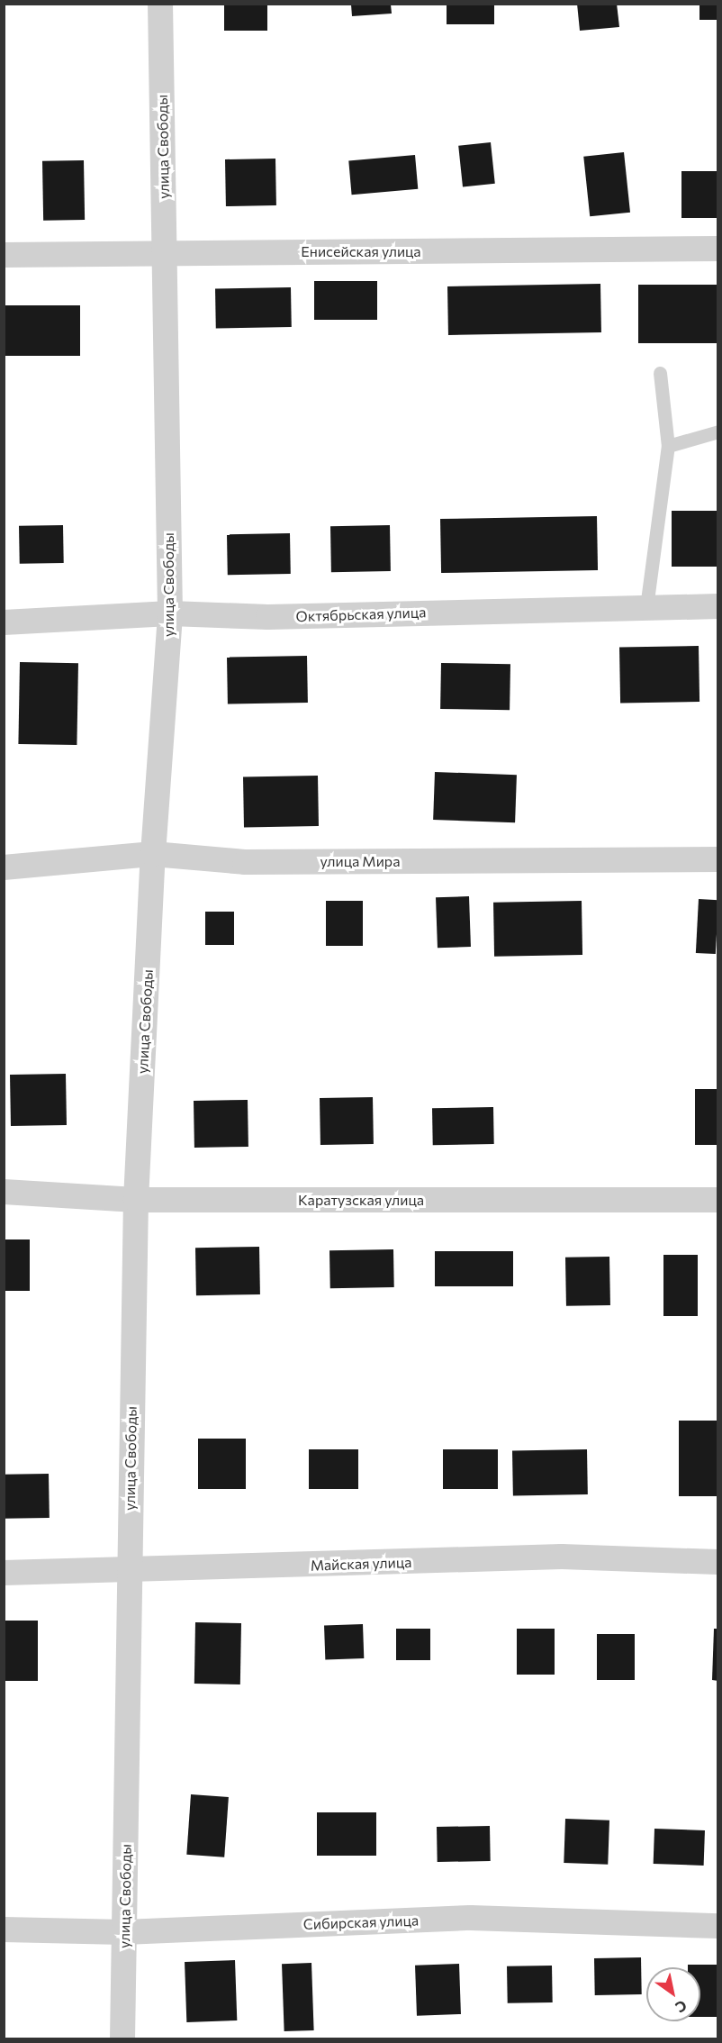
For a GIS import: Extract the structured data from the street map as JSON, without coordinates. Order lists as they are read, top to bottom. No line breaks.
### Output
{"streets":{"street":["улица Свободы","Енисейская улица","Октябрьская улица","улица Мира","Каратузская улица","Майская улица","Сибирская улица"]},"crossings":[["улица Свободы","Енисейская улица"],["улица Свободы","Октябрьская улица"],["улица Свободы","улица Мира"],["улица Свободы","Каратузская улица"],["улица Свободы","Майская улица"],["улица Свободы","Сибирская улица"]],"north":"bottom right"}
